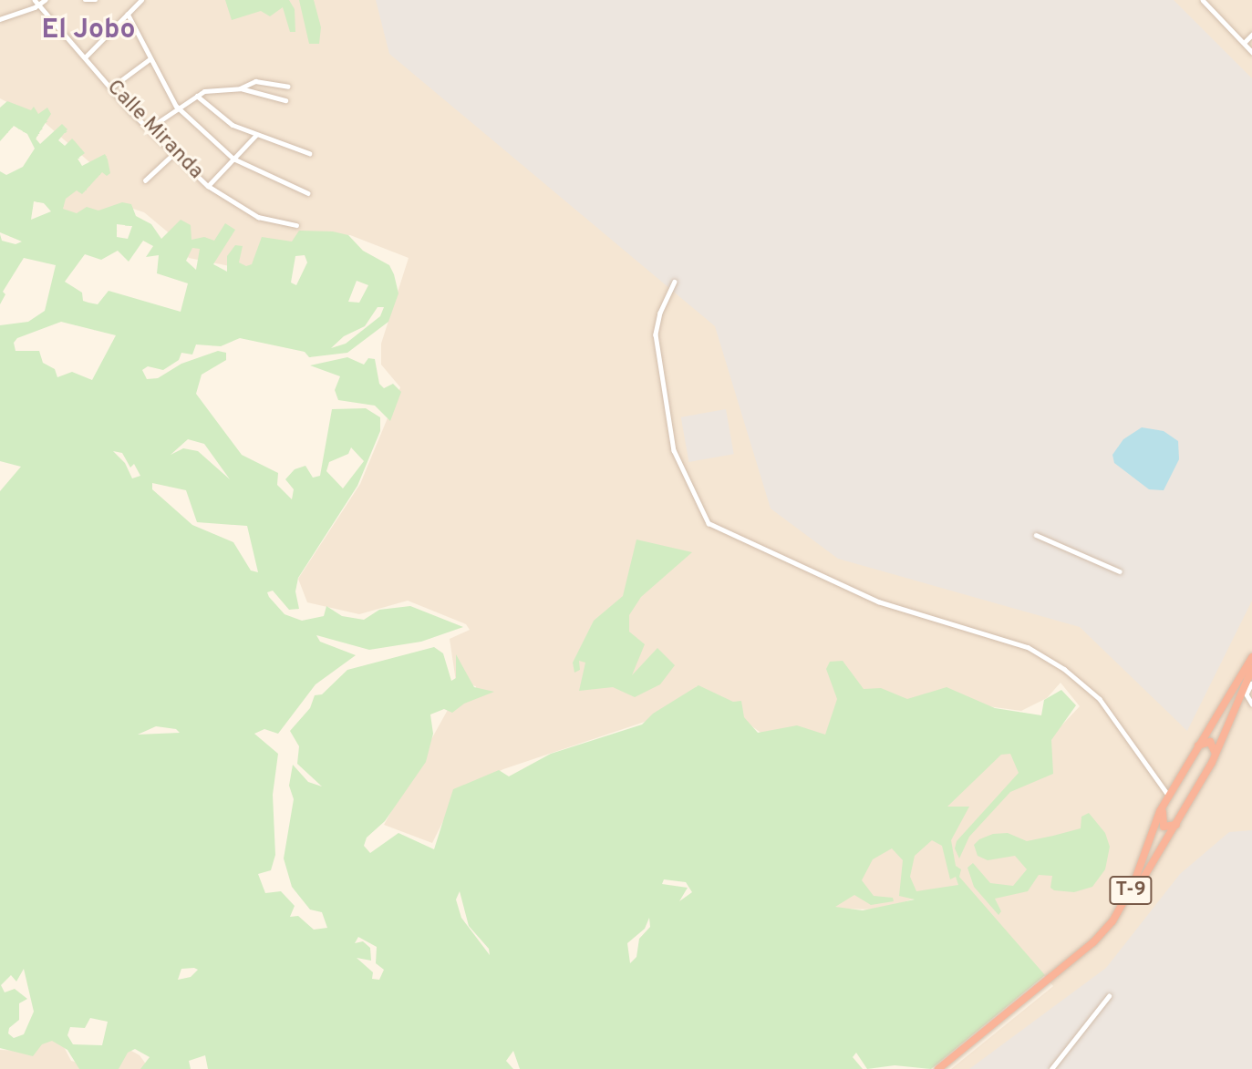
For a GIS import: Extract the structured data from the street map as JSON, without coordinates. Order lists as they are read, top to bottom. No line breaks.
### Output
{"streets":{"highway":["T-9"],"street":["Calle Miranda"]},"districts":["El Jobo"]}
